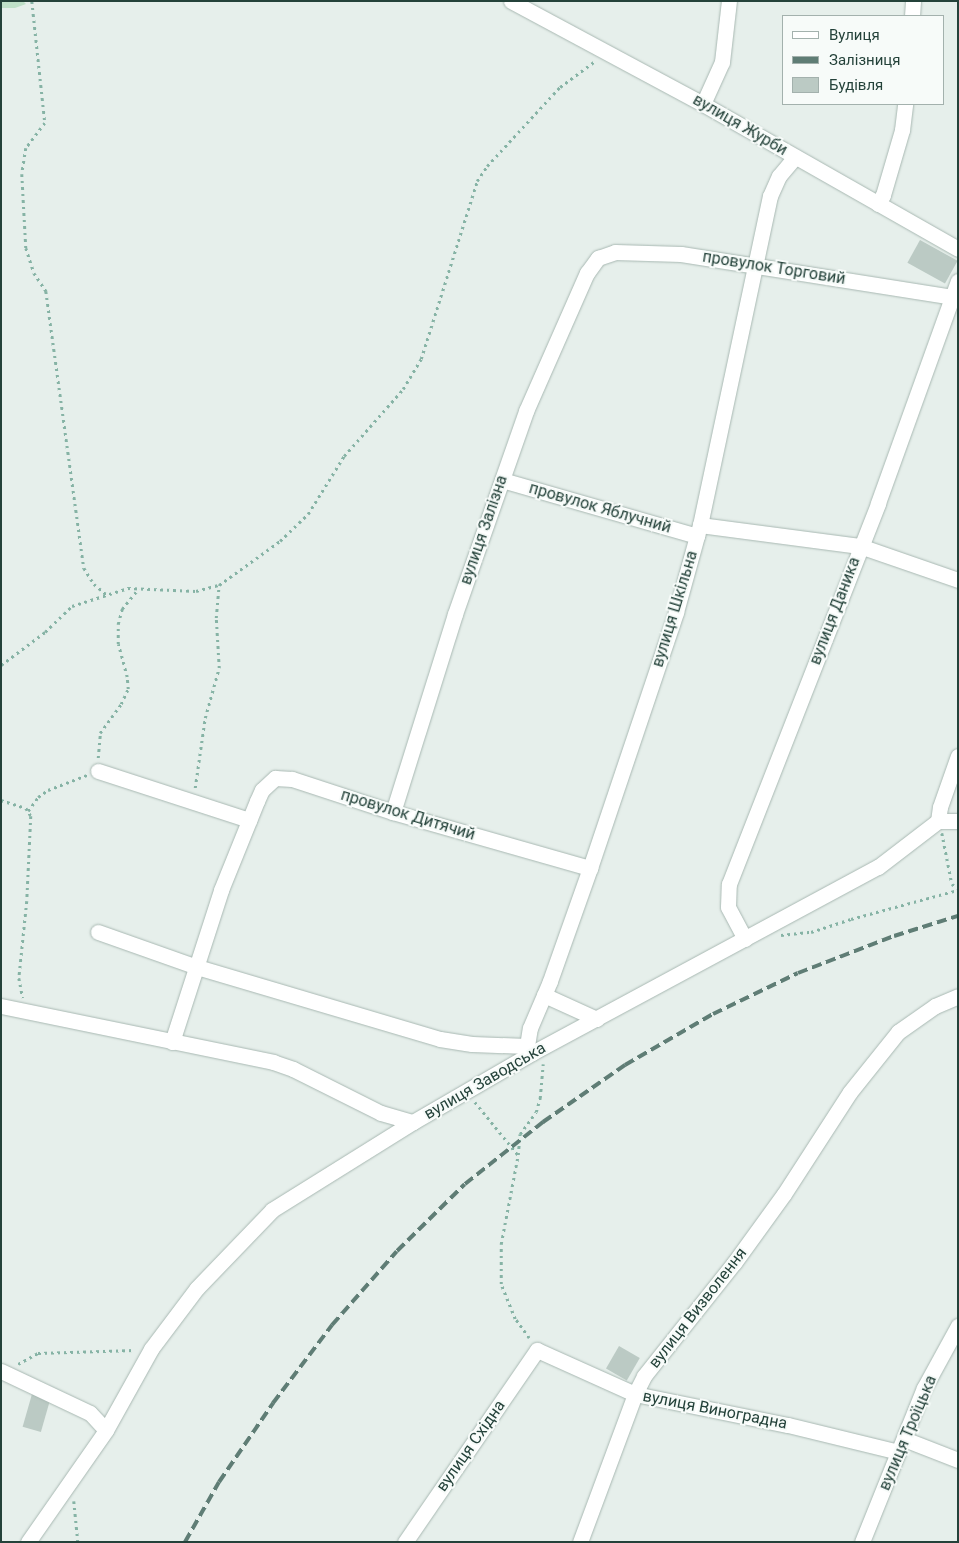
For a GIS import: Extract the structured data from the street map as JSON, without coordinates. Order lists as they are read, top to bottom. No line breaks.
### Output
{"streets":{"street":["вулиця Журби","провулок Торговий","провулок Яблучний","вулиця Залізна","вулиця Шкільна","вулиця Даника","провулок Дитячий","вулиця Заводська","вулиця Визволення","вулиця Виноградна","вулиця Троїцька","вулиця Східна"]},"crossings":[["вулиця Журби","вулиця Шкільна"],["провулок Торговий","вулиця Залізна"],["провулок Торговий","вулиця Шкільна"],["провулок Торговий","вулиця Даника"],["провулок Яблучний","вулиця Залізна"],["провулок Яблучний","вулиця Шкільна"],["провулок Яблучний","вулиця Даника"],["вулиця Залізна","провулок Дитячий"],["вулиця Шкільна","провулок Дитячий"],["вулиця Шкільна","вулиця Заводська"],["вулиця Даника","вулиця Заводська"],["вулиця Визволення","вулиця Виноградна"],["вулиця Виноградна","вулиця Троїцька"],["вулиця Виноградна","вулиця Східна"]],"legend":["Вулиця","Залізниця","Будівля"]}
